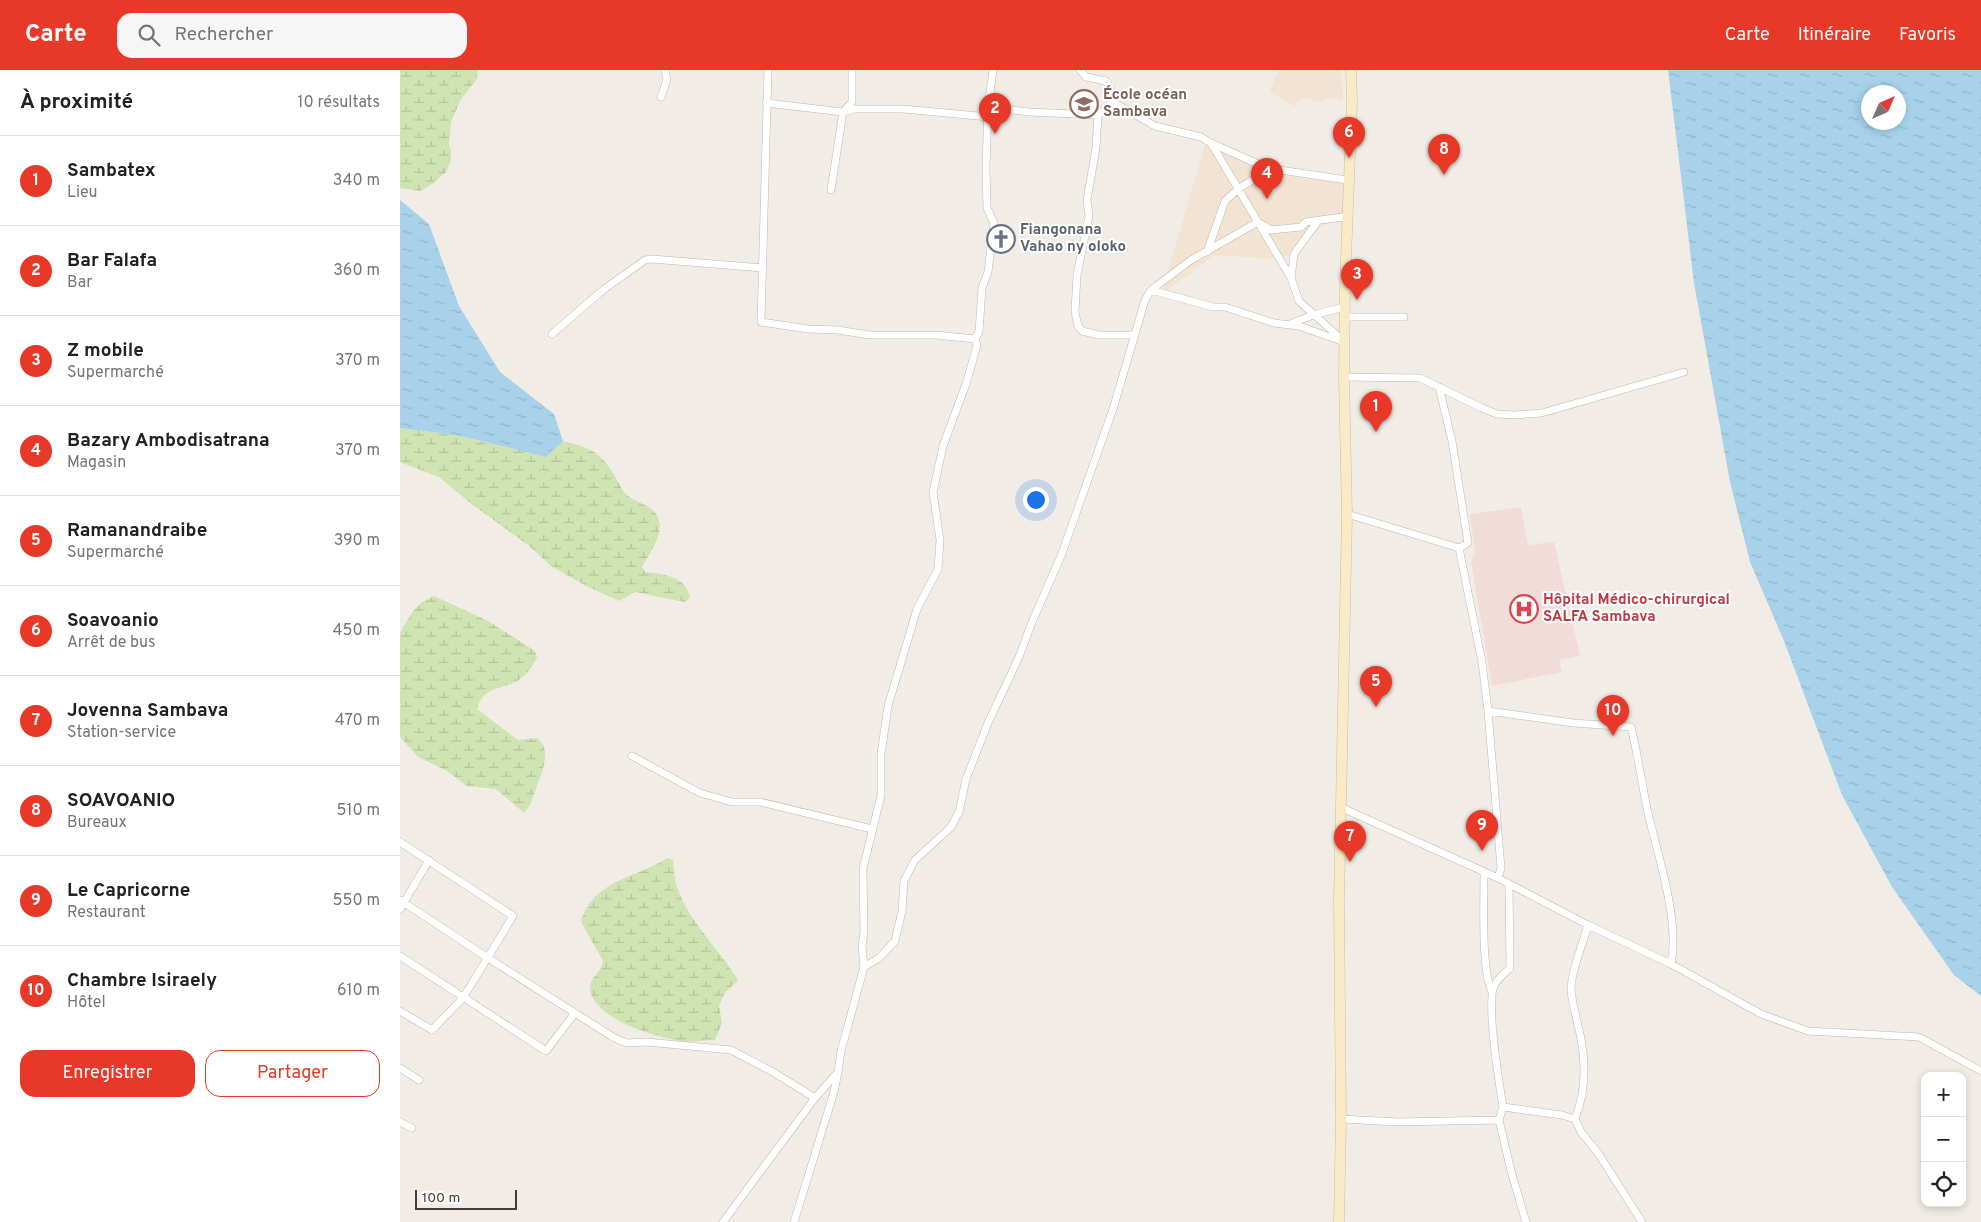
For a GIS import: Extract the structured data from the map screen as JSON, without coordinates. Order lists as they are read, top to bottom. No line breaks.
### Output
{"places":{"school or university":["École océan Sambava"],"church":["Fiangonana Vahao ny oloko"],"hospital":["Hôpital Médico-chirurgical SALFA Sambava"]},"scale_bar":"100 m","north":"top right","page":{"header":"Carte","search":"Rechercher","nav":["Carte","Itinéraire","Favoris"],"heading":["À proximité","10 résultats"],"pins":["2","6","8","4","3","1","5","10","9","7"],"list":[{"mark":"1","name":"Sambatex","note":"Lieu","value":"340 m"},{"mark":"2","name":"Bar Falafa","note":"Bar","value":"360 m"},{"mark":"3","name":"Z mobile","note":"Supermarché","value":"370 m"},{"mark":"4","name":"Bazary Ambodisatrana","note":"Magasin","value":"370 m"},{"mark":"5","name":"Ramanandraibe","note":"Supermarché","value":"390 m"},{"mark":"6","name":"Soavoanio","note":"Arrêt de bus","value":"450 m"},{"mark":"7","name":"Jovenna Sambava","note":"Station-service","value":"470 m"},{"mark":"8","name":"SOAVOANIO","note":"Bureaux","value":"510 m"},{"mark":"9","name":"Le Capricorne","note":"Restaurant","value":"550 m"},{"mark":"10","name":"Chambre Isiraely","note":"Hôtel","value":"610 m"}],"buttons":["Enregistrer","Partager"],"map_buttons":["+","−"],"scale":"100 m"}}
